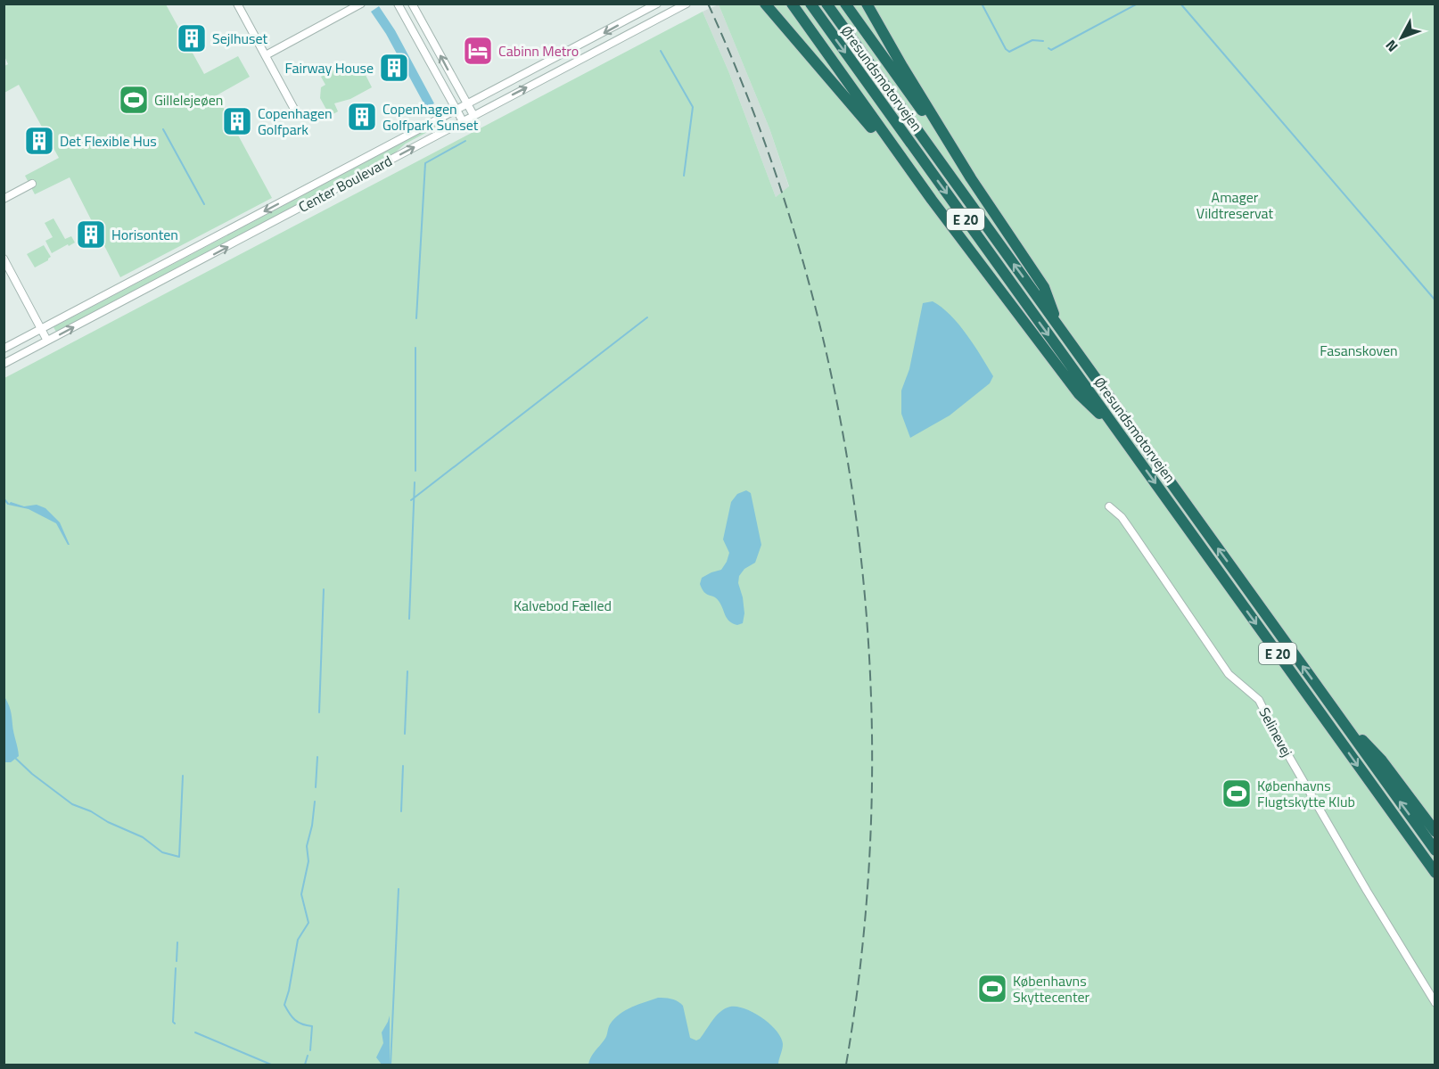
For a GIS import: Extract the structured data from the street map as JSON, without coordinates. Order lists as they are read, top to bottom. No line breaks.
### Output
{"streets":{"highway":["Øresundsmotorvejen","E 20"],"street":["Center Boulevard","Selinevej"]},"parks":["Amager Vildtreservat","Fasanskoven","Kalvebod Fælled"],"places":{"building":["Sejlhuset","Fairway House","Copenhagen Golfpark Sunset","Copenhagen Golfpark","Det Flexible Hus","Horisonten"],"hotel":["Cabinn Metro"],"sports":["Gillelejeøen","Københavns Flugtskytte Klub","Københavns Skyttecenter"]},"north":"bottom left"}
